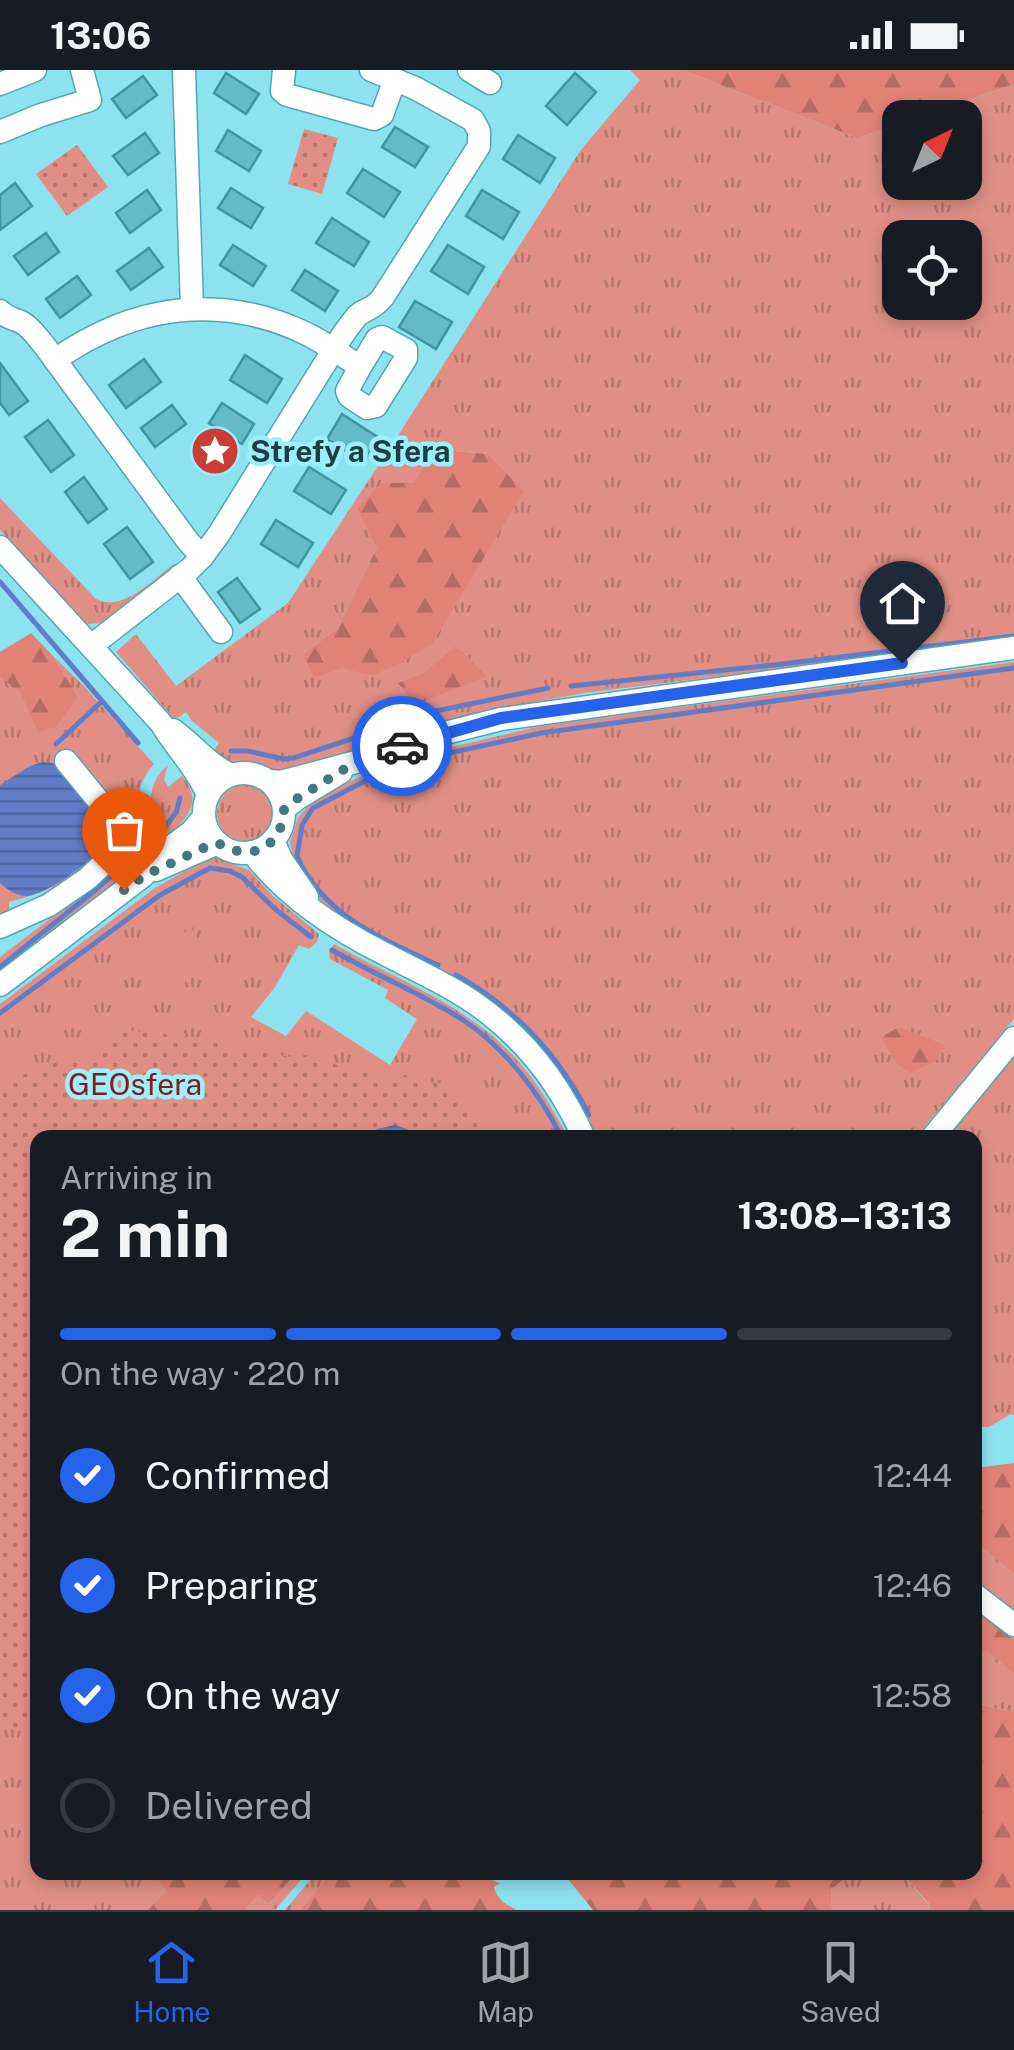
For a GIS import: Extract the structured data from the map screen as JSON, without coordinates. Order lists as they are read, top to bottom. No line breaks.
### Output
{"parks":["GEOsfera"],"places":{"place":["Strefy a Sfera"]},"north":"top right","page":{"status":"13:06","heading":["2 min","Arriving in","13:08–13:13"],"bar":"On the way · 220 m","list":[["Confirmed","12:44"],["Preparing","12:46"],["On the way","12:58"],"Delivered"],"tabs":["Home","Map","Saved"]}}
